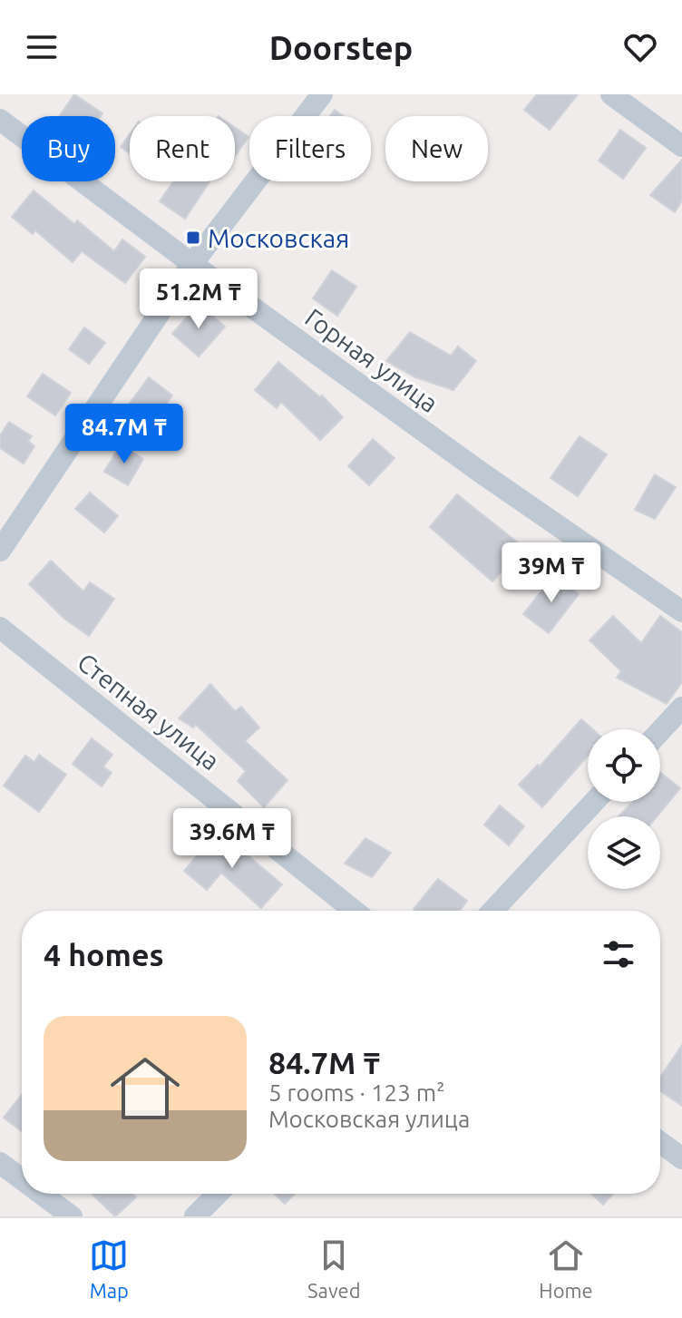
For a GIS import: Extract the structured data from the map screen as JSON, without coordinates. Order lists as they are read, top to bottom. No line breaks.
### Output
{"streets":{"street":["Горная улица","Степная улица"]},"places":{"transit":["Московская"]},"page":{"header":"Doorstep","chip":["Buy","Rent","Filters","New"],"price":["51.2M ₸","84.7M ₸","39M ₸","39.6M ₸"],"heading":"4 homes","list":[{"name":"84.7M ₸","note":"5 rooms · 123 m² · Московская улица"}],"tabs":["Map","Saved","Home"]}}
